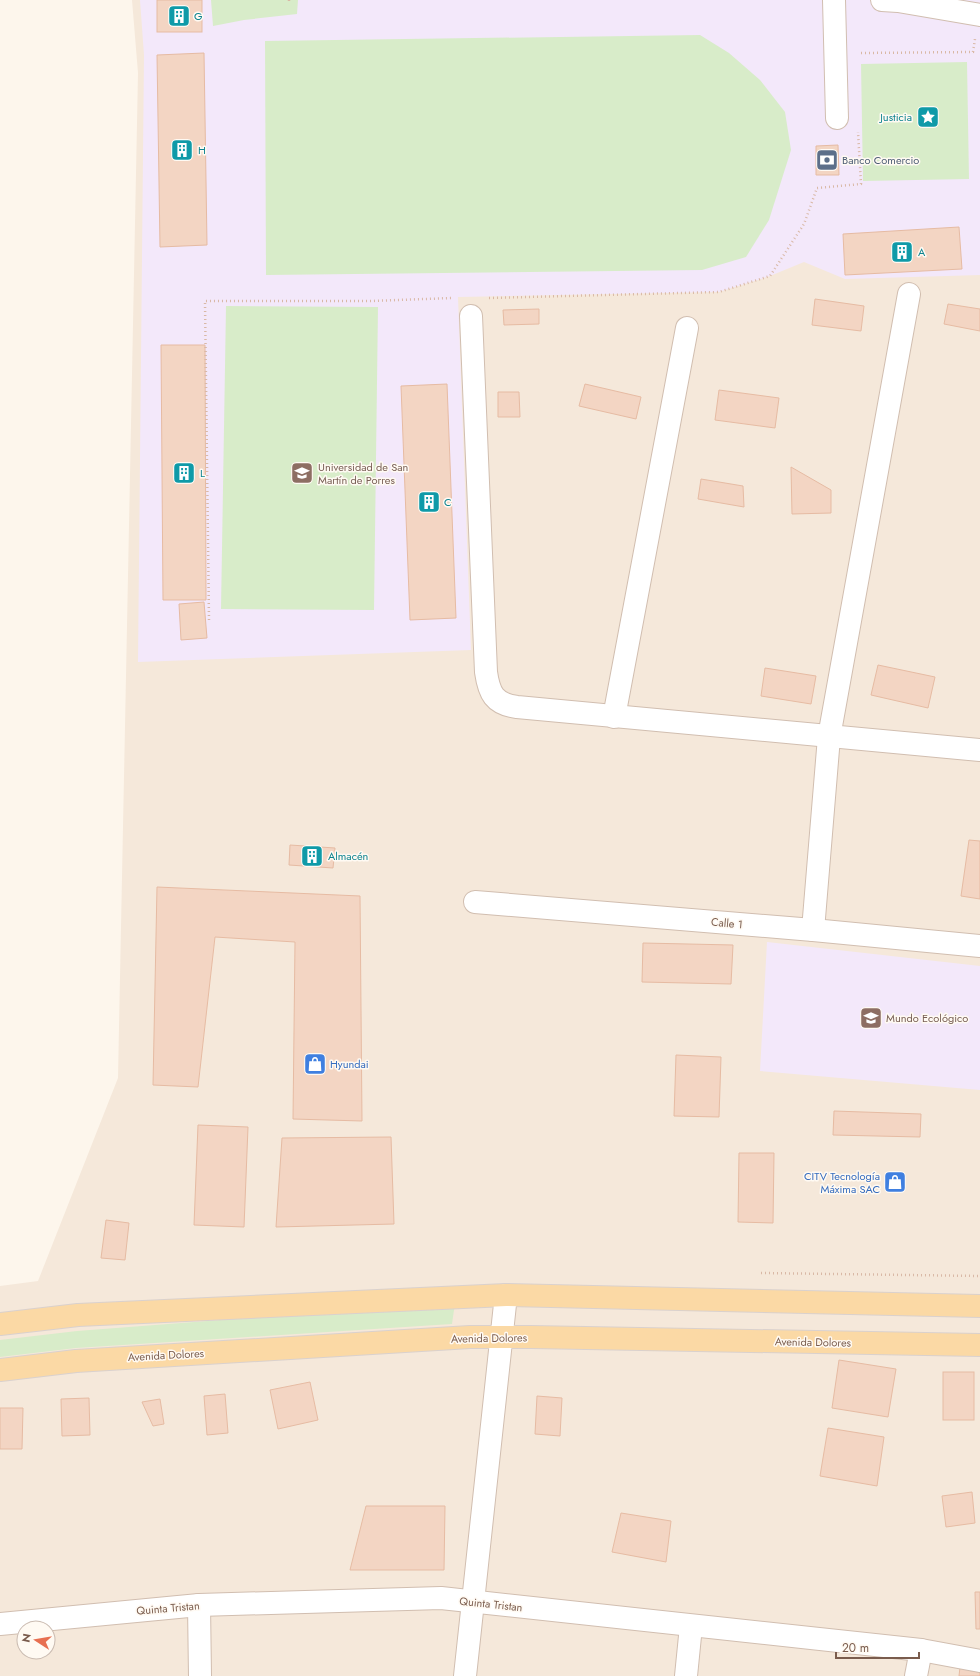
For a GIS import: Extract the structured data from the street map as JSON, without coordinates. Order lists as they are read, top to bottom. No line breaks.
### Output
{"streets":{"main road":["Avenida Dolores"],"street":["Calle 1","Quinta Tristan"]},"places":{"building":["G","H","A","L","C","Almacén"],"place":["Justicia"],"bank":["Banco Comercio"],"school or university":["Universidad de San Martín de Porres","Mundo Ecológico"],"shop":["Hyundai","CITV Tecnología Máxima SAC"]},"scale_bar":"20 m","north":"left"}
